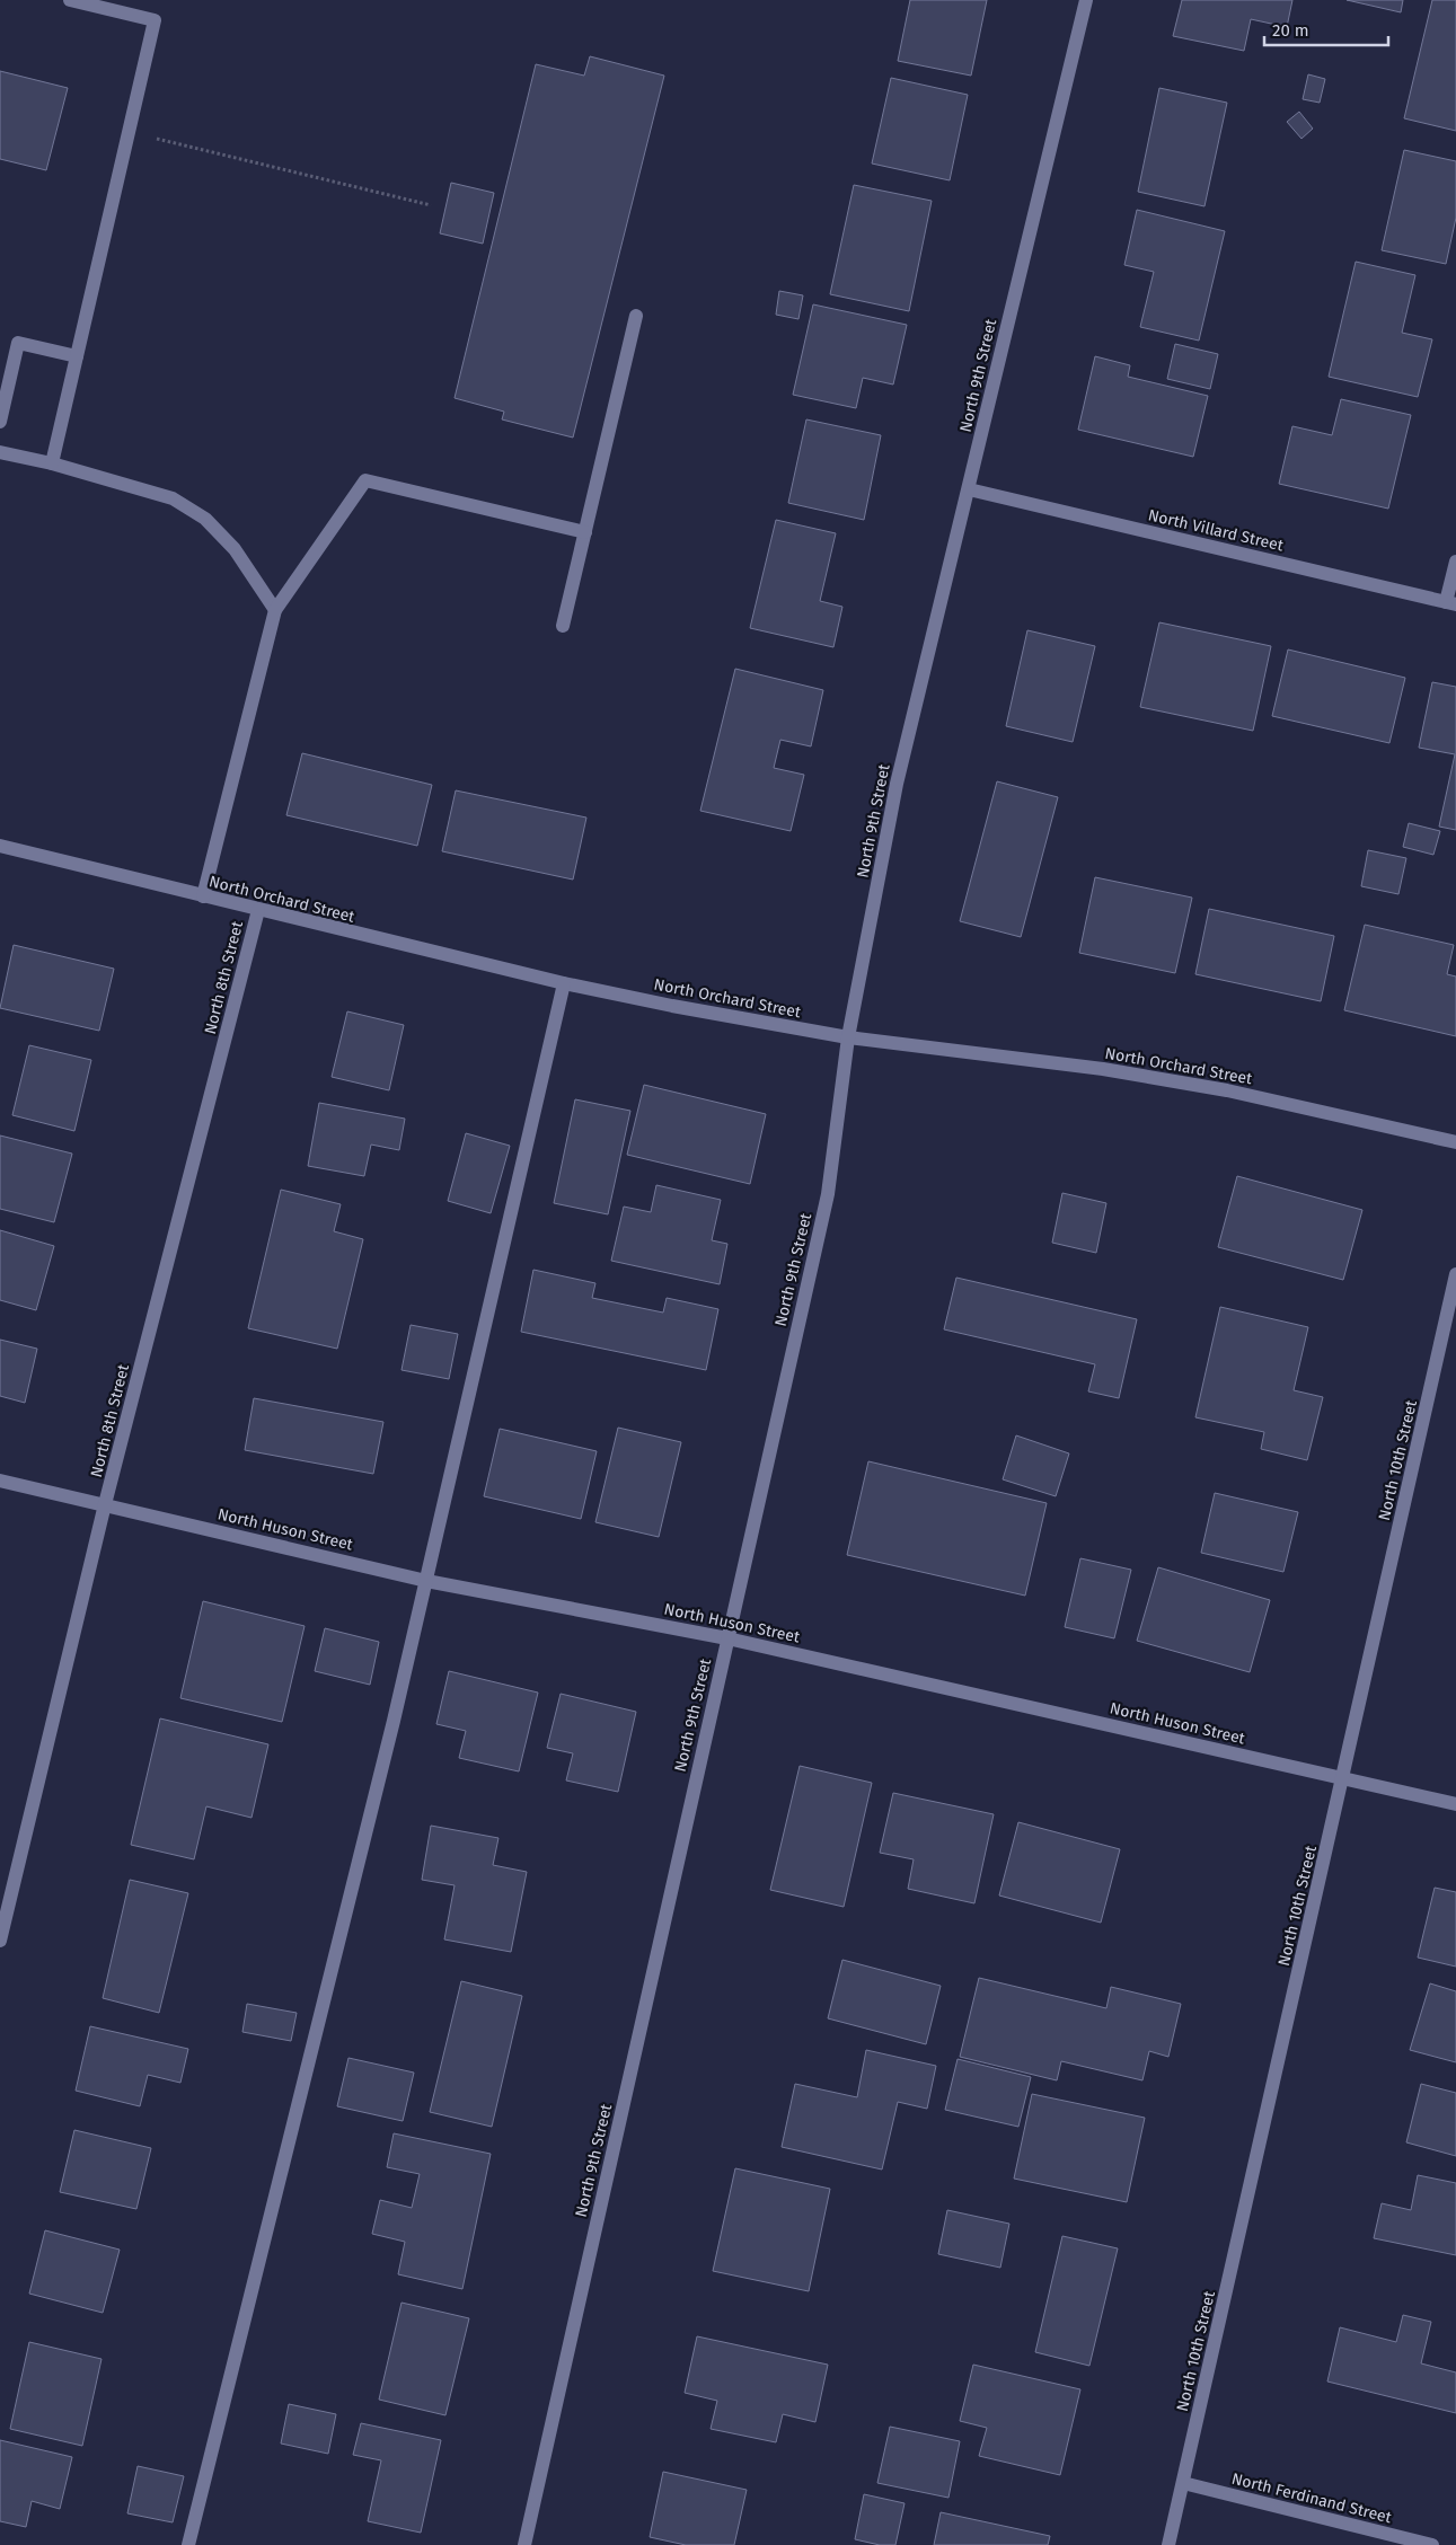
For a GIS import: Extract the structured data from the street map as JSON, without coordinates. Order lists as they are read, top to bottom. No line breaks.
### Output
{"streets":{"street":["North 9th Street","North Villard Street","North Orchard Street","North 8th Street","North 10th Street","North Huson Street","North Ferdinand Street"]},"crossings":[["North 9th Street","North Villard Street"],["North 9th Street","North Orchard Street"],["North 9th Street","North Huson Street"],["North Orchard Street","North 8th Street"],["North 8th Street","North Huson Street"],["North 10th Street","North Huson Street"],["North 10th Street","North Ferdinand Street"]],"scale_bar":"20 m"}
